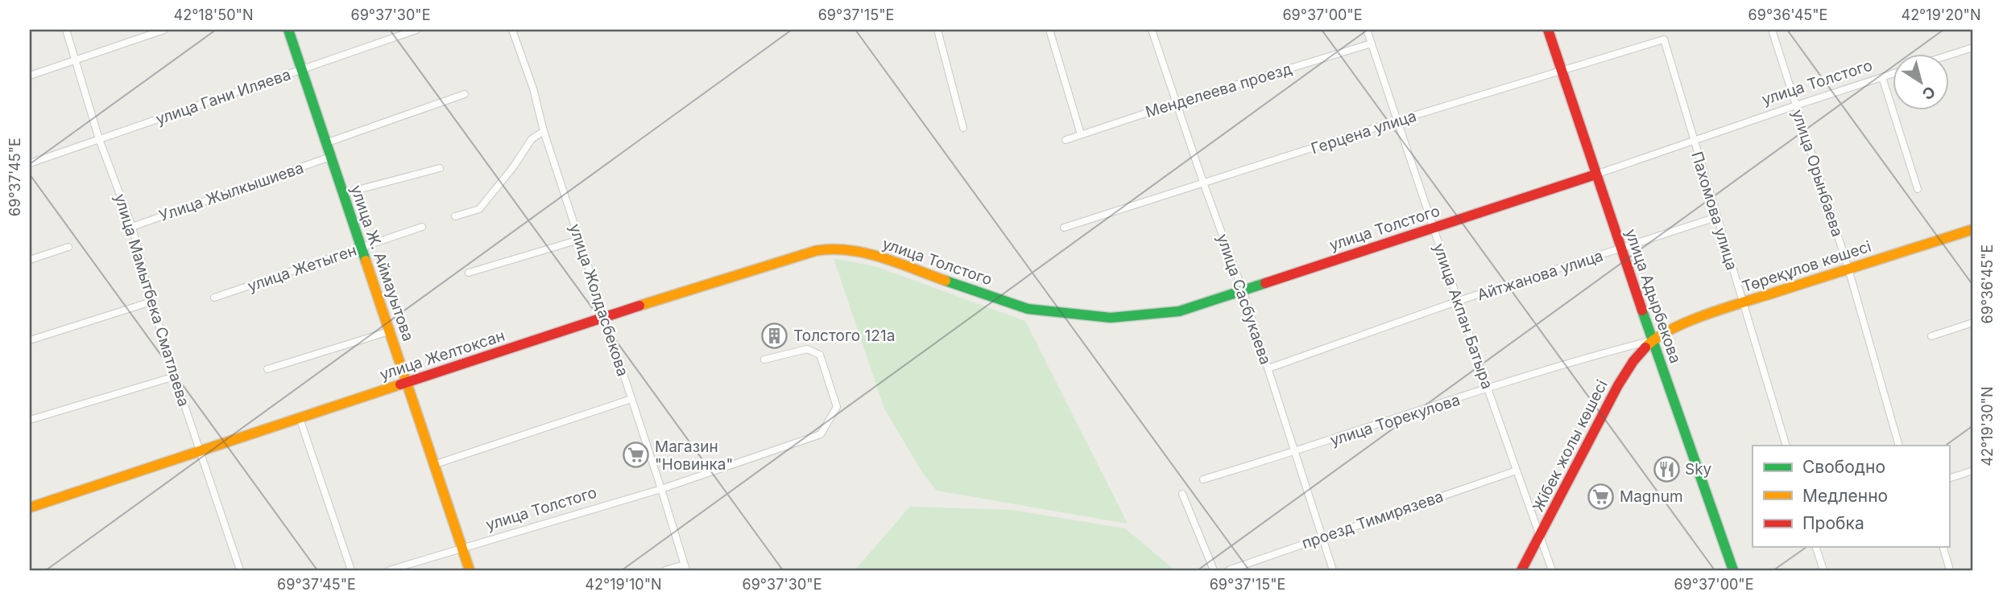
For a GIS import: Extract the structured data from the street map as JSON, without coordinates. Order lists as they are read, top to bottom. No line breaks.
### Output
{"streets":{"street":["улица Толстого","Менделеева проезд","улица Гани Иляева","Герцена улица","улица Орынбаева","Улица Жылкышиева","Пахомова улица","улица Ж. Аймауытова","Төреқұлов көшесі","улица Жетыген","Айтжанова улица","улица Адырбекова","улица Сасбукаева","улица Мамытбека Сматлаева","улица Жолдасбекова","улица Акпан Батыра","улица Желтоксан","улица Торекулова","Жібек жолы көшесі","проезд Тимирязева"]},"crossings":[["улица Толстого","улица Орынбаева"],["улица Толстого","Пахомова улица"],["улица Толстого","улица Ж. Аймауытова"],["улица Толстого","улица Адырбекова"],["улица Толстого","улица Сасбукаева"],["улица Толстого","улица Жолдасбекова"],["улица Толстого","улица Акпан Батыра"],["улица Толстого","улица Желтоксан"],["Менделеева проезд","улица Сасбукаева"],["Менделеева проезд","улица Акпан Батыра"],["улица Гани Иляева","улица Ж. Аймауытова"],["улица Гани Иляева","улица Мамытбека Сматлаева"],["Герцена улица","Пахомова улица"],["Герцена улица","улица Адырбекова"],["Герцена улица","улица Сасбукаева"],["Герцена улица","улица Акпан Батыра"],["улица Орынбаева","Төреқұлов көшесі"],["Улица Жылкышиева","улица Ж. Аймауытова"],["Улица Жылкышиева","улица Мамытбека Сматлаева"],["Пахомова улица","Төреқұлов көшесі"],["Пахомова улица","Айтжанова улица"],["улица Ж. Аймауытова","улица Жетыген"],["улица Ж. Аймауытова","улица Желтоксан"],["Төреқұлов көшесі","улица Адырбекова"],["Төреқұлов көшесі","улица Торекулова"],["Төреқұлов көшесі","Жібек жолы көшесі"],["Айтжанова улица","улица Адырбекова"],["Айтжанова улица","улица Сасбукаева"],["Айтжанова улица","улица Акпан Батыра"],["улица Адырбекова","улица Торекулова"],["улица Адырбекова","Жібек жолы көшесі"],["улица Сасбукаева","улица Торекулова"],["улица Сасбукаева","проезд Тимирязева"],["улица Мамытбека Сматлаева","улица Желтоксан"],["улица Жолдасбекова","улица Желтоксан"],["улица Акпан Батыра","улица Торекулова"],["улица Акпан Батыра","Жібек жолы көшесі"],["улица Акпан Батыра","проезд Тимирязева"],["улица Торекулова","Жібек жолы көшесі"]],"places":{"building":["Толстого 121а"],"supermarket":["Магазин \"Новинка\"","Magnum"],"restaurant":["Sky"]},"legend":["Свободно","Медленно","Пробка"],"north":"bottom right","coordinates":["42°18'50\"N","69°37'30\"E","69°37'15\"E","69°37'00\"E","69°36'45\"E","42°19'20\"N","69°37'45\"E","42°19'30\"N","42°19'10\"N"]}
